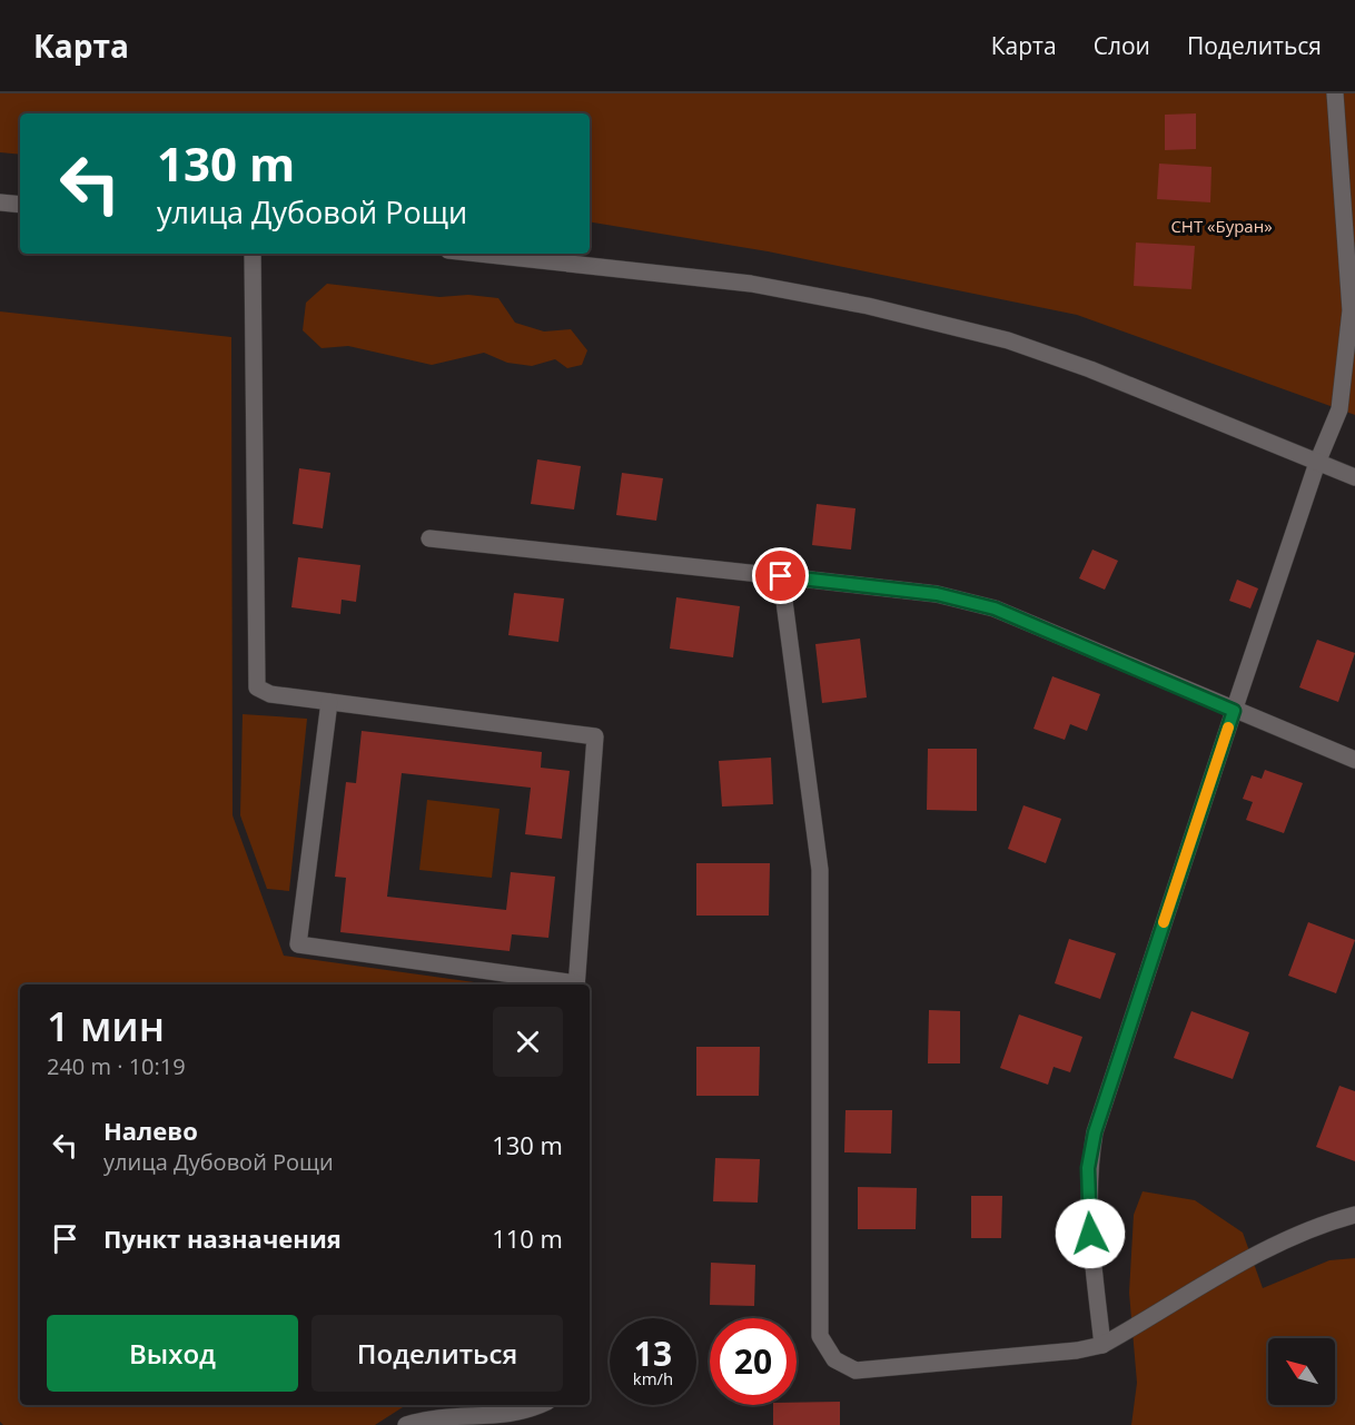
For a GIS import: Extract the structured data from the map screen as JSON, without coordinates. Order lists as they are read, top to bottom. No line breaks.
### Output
{"parks":["СНТ «Буран»"],"north":"top left","page":{"header":"Карта","nav":["Карта","Слои","Поделиться"],"turn":["130 m","улица Дубовой Рощи"],"heading":["1 мин","240 m · 10:19"],"list":[{"name":"Налево","note":"улица Дубовой Рощи","value":"130 m"},{"name":"Пункт назначения","value":"110 m"}],"buttons":["Выход","Поделиться"],"speed":"13 km/h","limit":"20"}}
